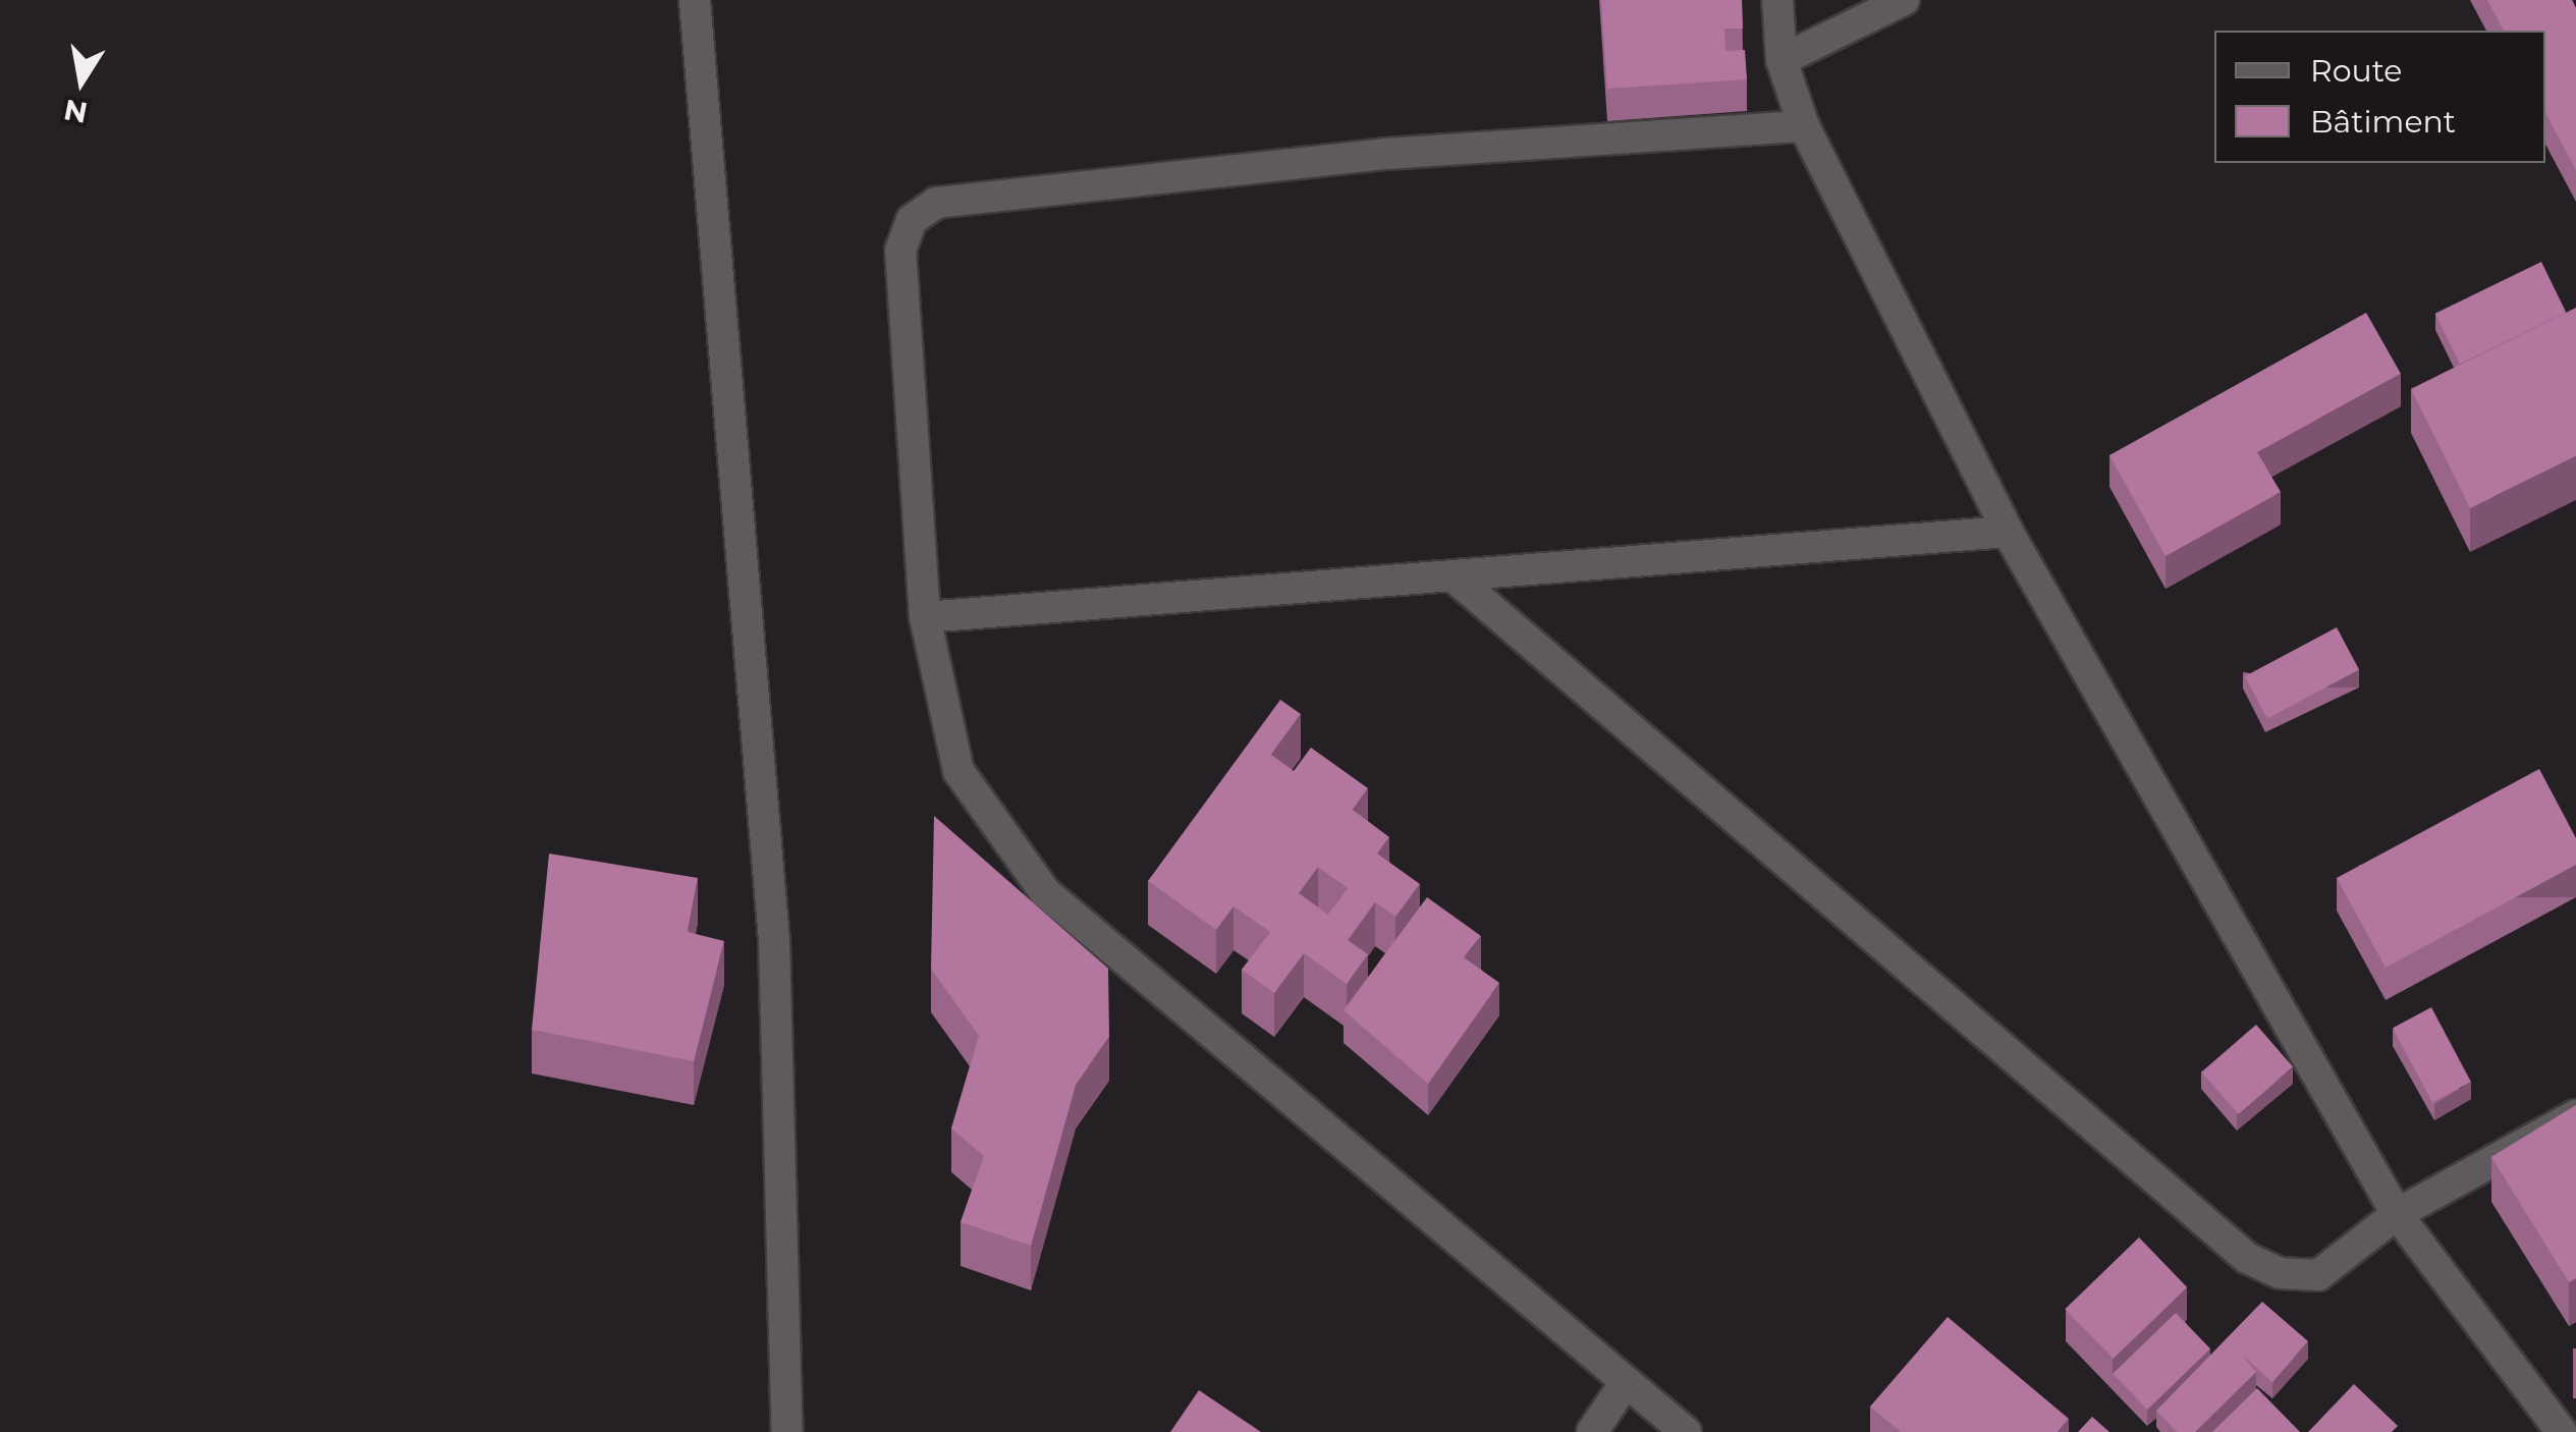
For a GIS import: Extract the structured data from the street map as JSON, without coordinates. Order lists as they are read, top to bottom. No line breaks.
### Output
{"legend":["Route","Bâtiment"],"north":"bottom"}
